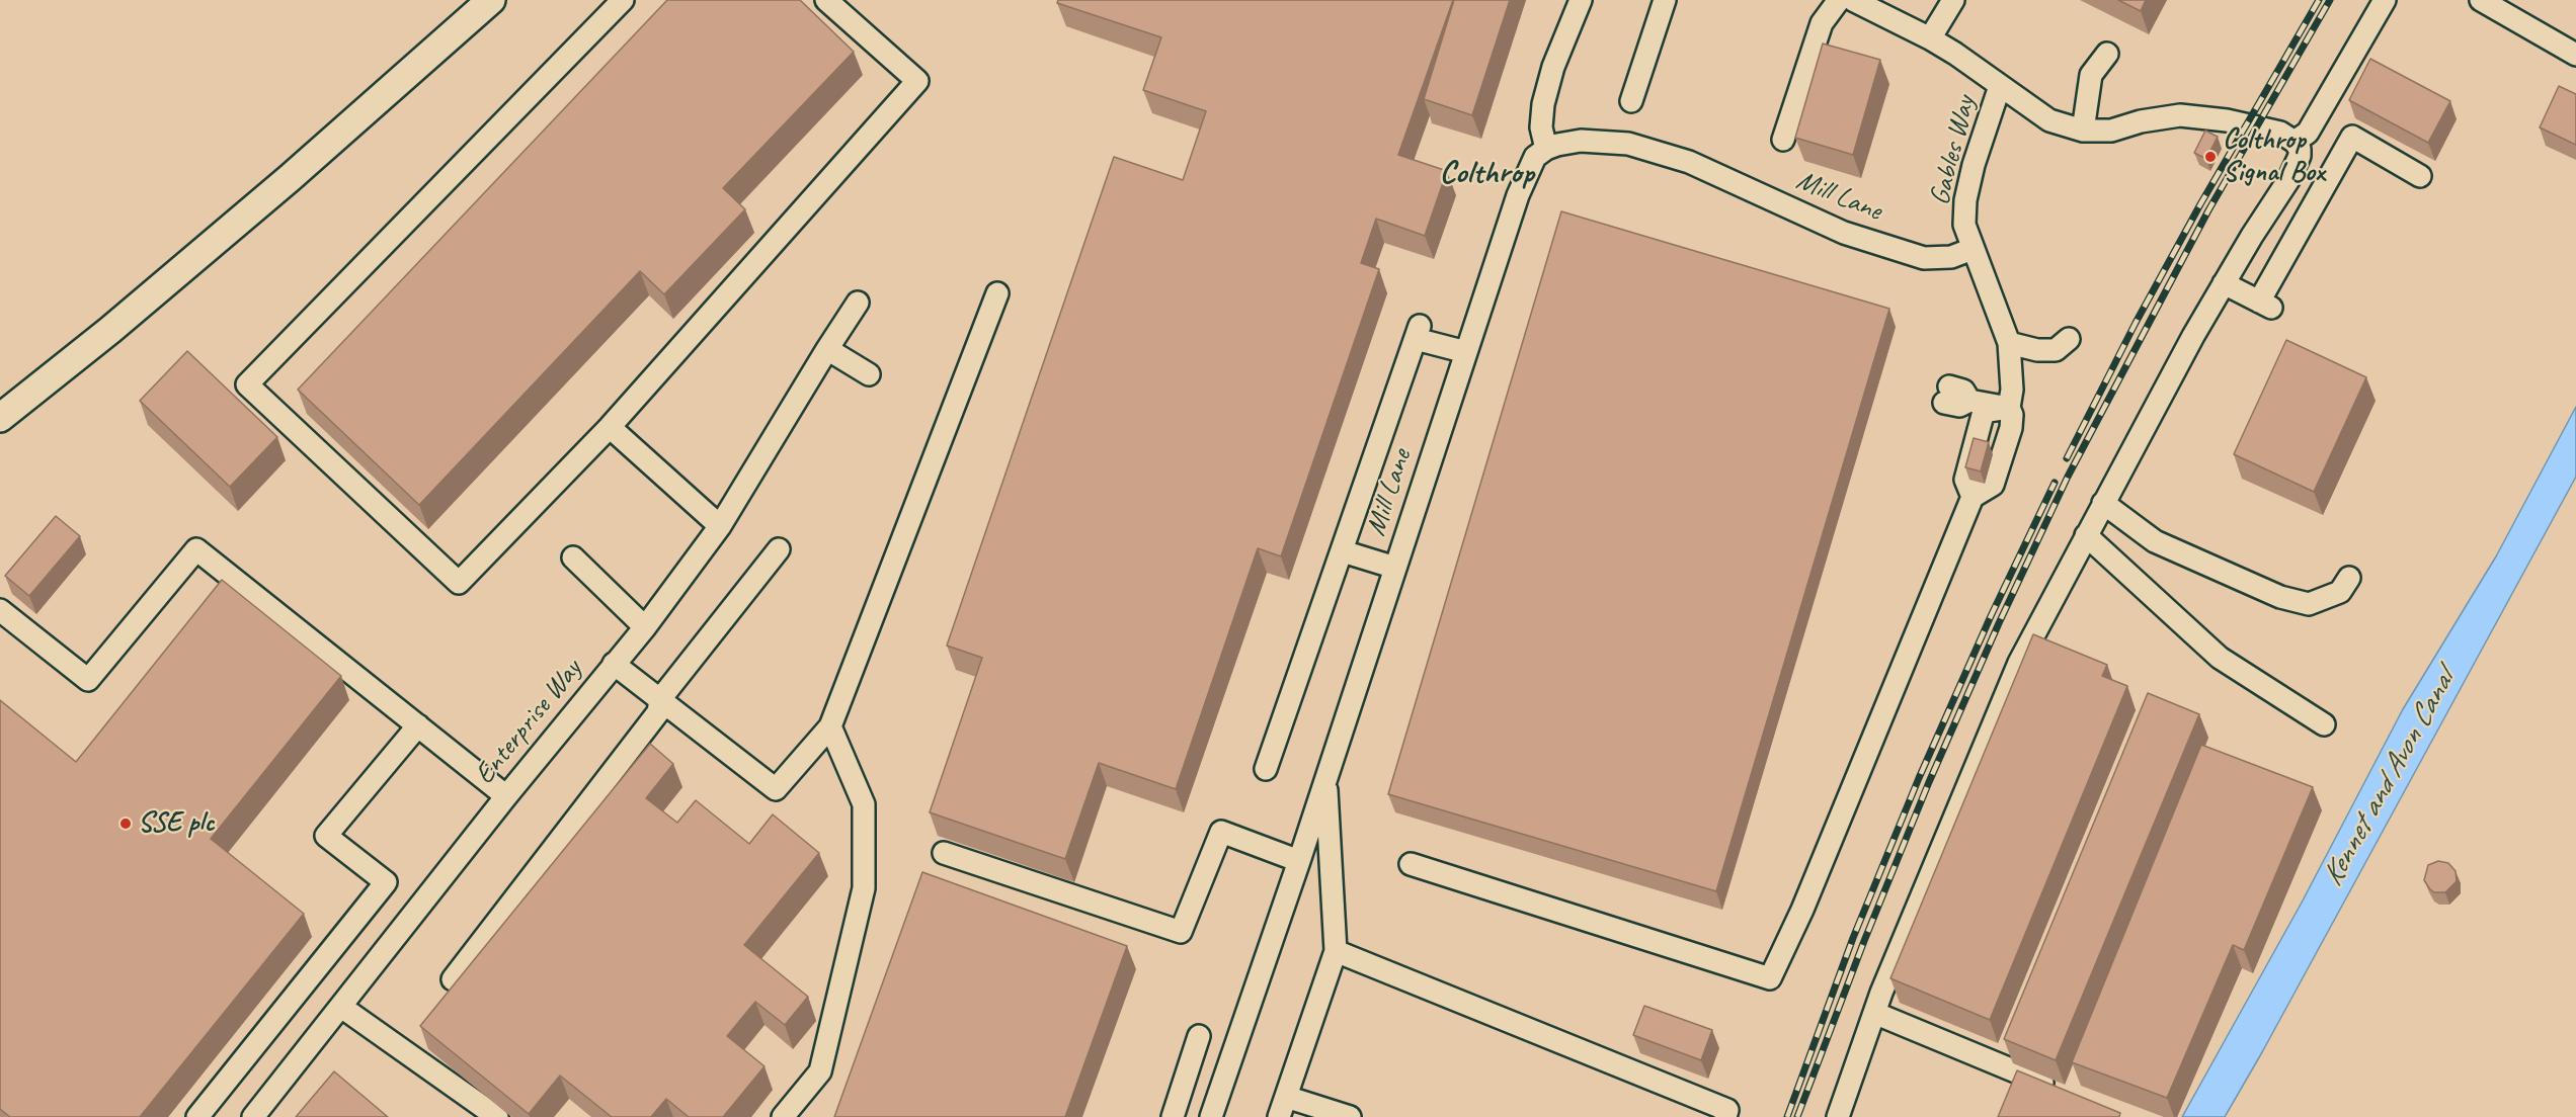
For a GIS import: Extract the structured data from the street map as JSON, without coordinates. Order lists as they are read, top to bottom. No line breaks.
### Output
{"streets":{"street":["Gables Way","Mill Lane","Enterprise Way"]},"crossings":[["Gables Way","Mill Lane"]],"districts":["Colthrop"],"water":["Kennet and Avon Canal"],"places":["Colthrop Signal Box","SSE plc"]}
